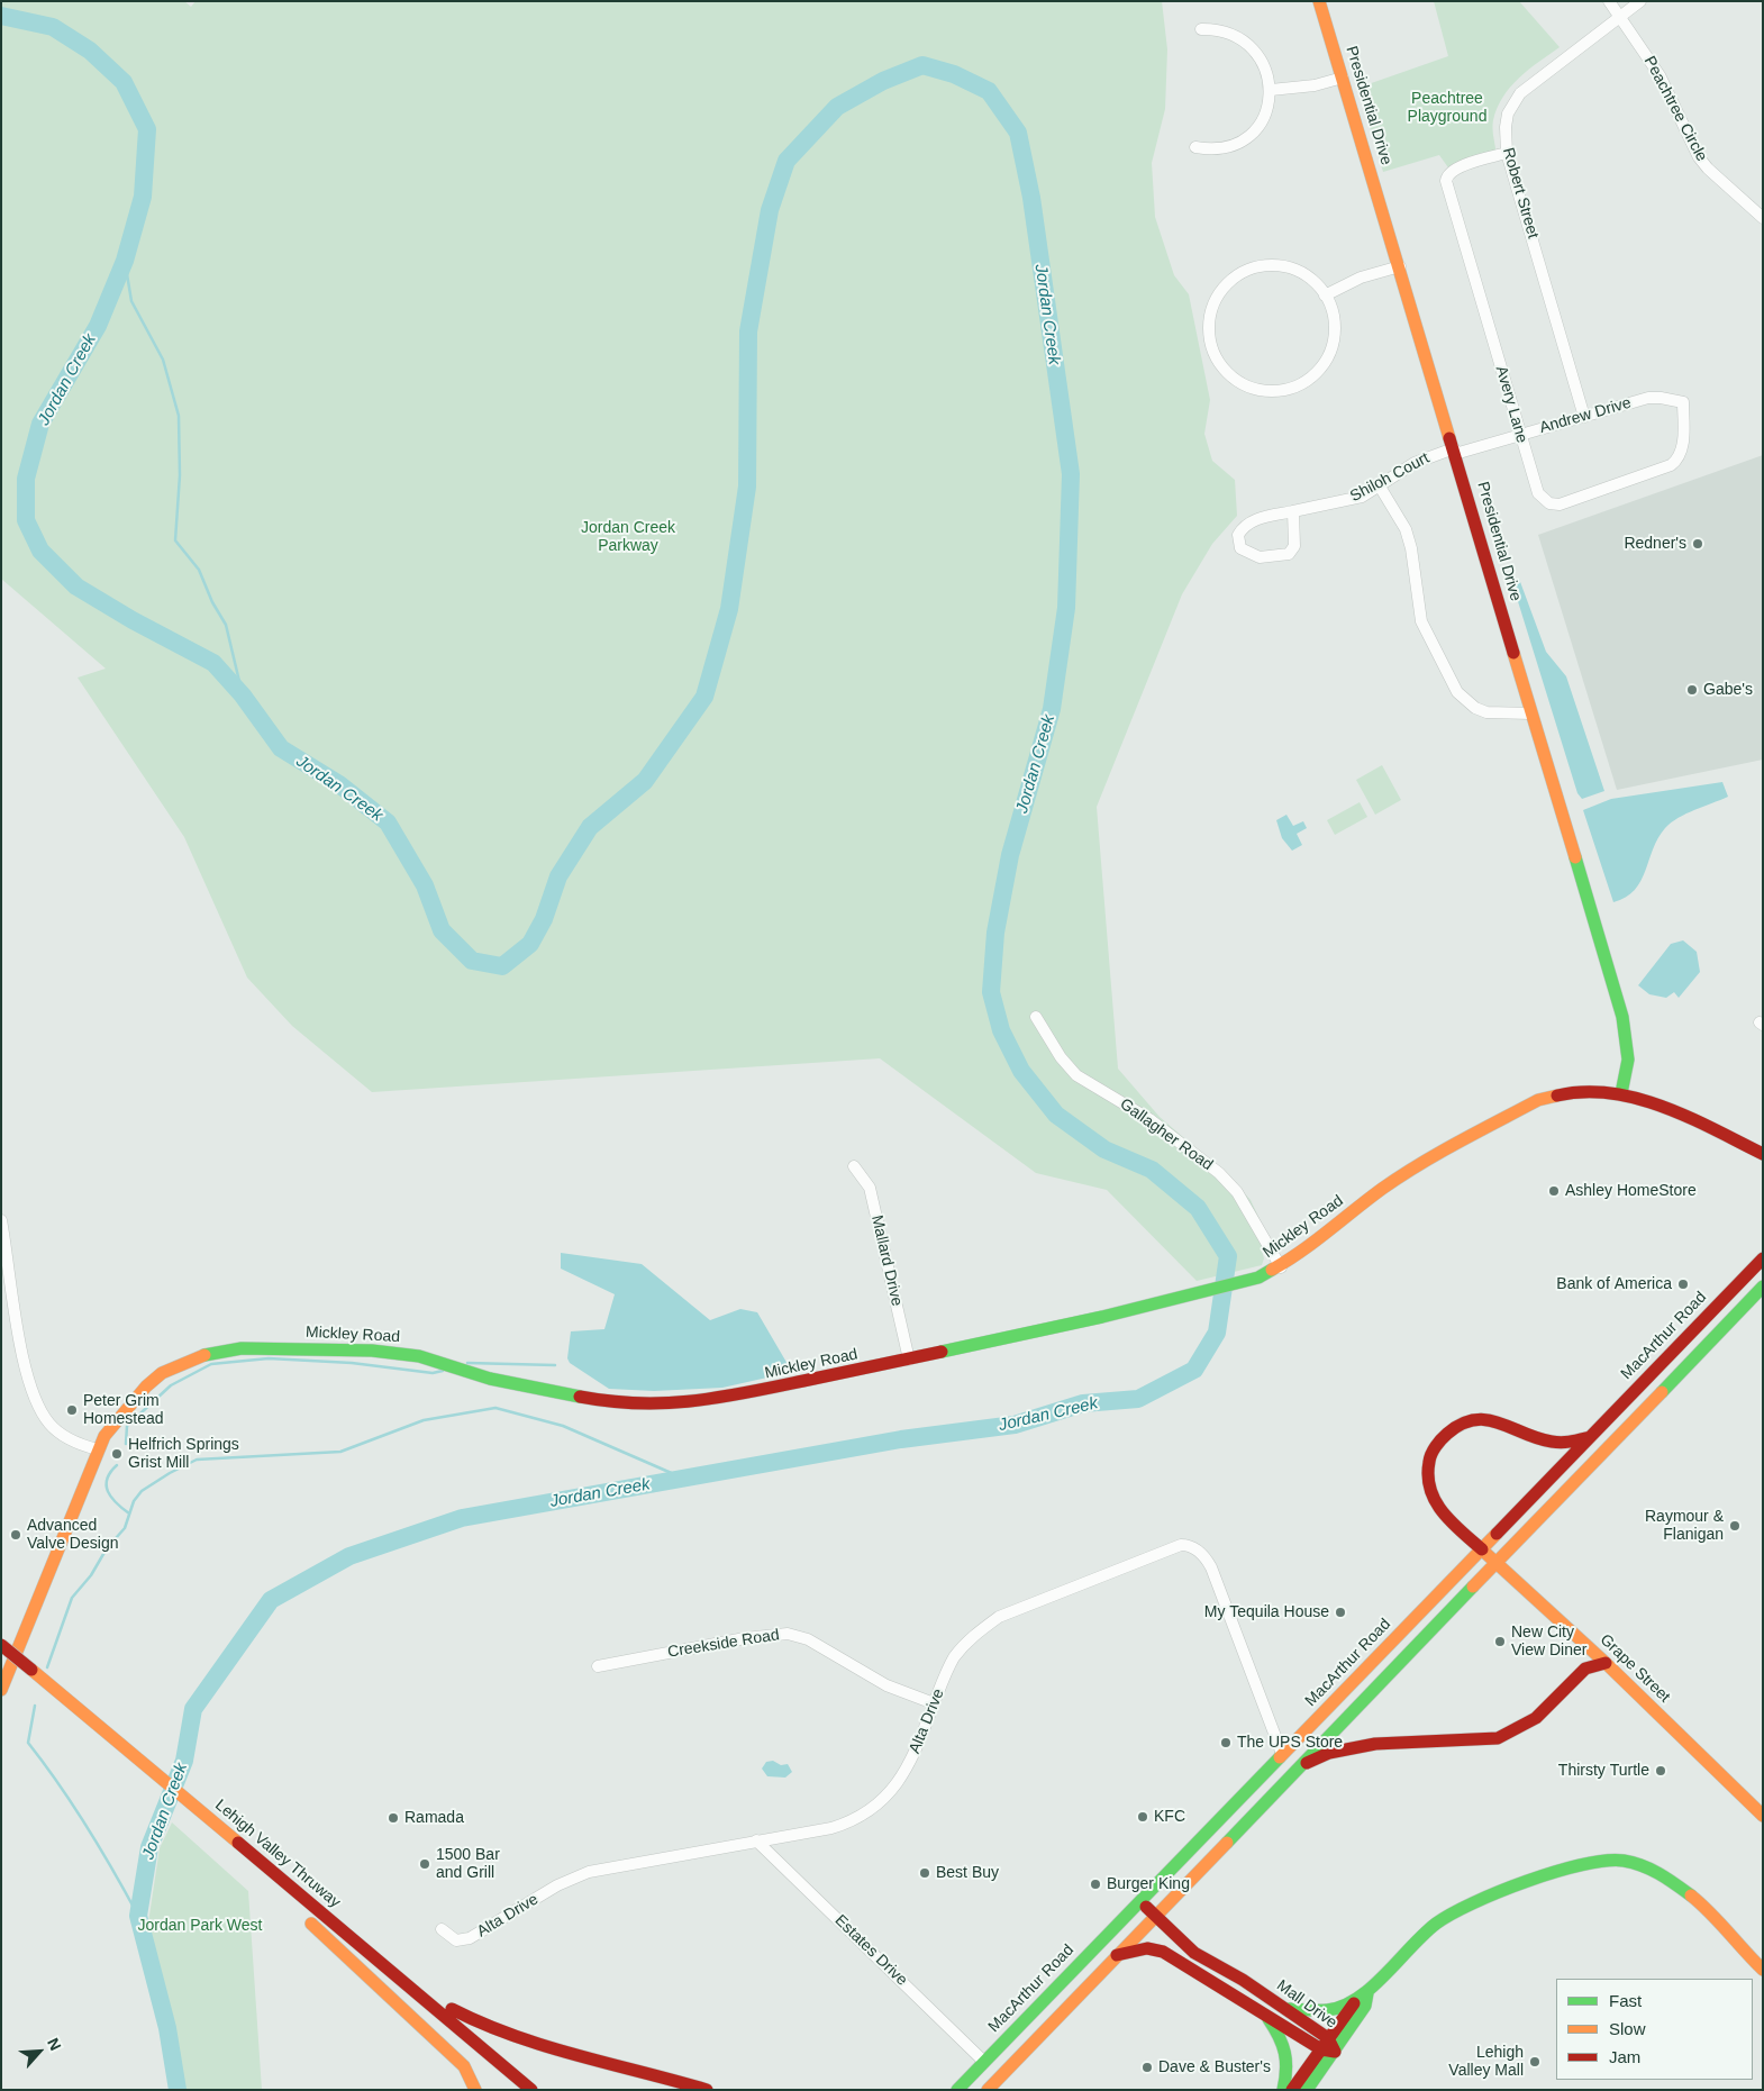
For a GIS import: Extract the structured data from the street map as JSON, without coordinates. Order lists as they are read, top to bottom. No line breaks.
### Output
{"streets":{"main road":["Presidential Drive","Mickley Road","MacArthur Road","Grape Street","Lehigh Valley Thruway","Mall Drive"],"street":["Peachtree Circle","Robert Street","Avery Lane","Andrew Drive","Shiloh Court","Gallagher Road","Mallard Drive","Creekside Road","Alta Drive","Estates Drive"]},"crossings":[["Presidential Drive","Andrew Drive"],["Presidential Drive","Shiloh Court"],["Presidential Drive","Mickley Road"],["Peachtree Circle","Robert Street"],["Robert Street","Avery Lane"],["Robert Street","Andrew Drive"],["Avery Lane","Andrew Drive"],["Andrew Drive","Shiloh Court"],["Gallagher Road","Mickley Road"],["Mickley Road","Mallard Drive"],["MacArthur Road","Grape Street"],["MacArthur Road","Alta Drive"],["MacArthur Road","Estates Drive"],["MacArthur Road","Mall Drive"],["Creekside Road","Alta Drive"],["Alta Drive","Estates Drive"]],"water":["Jordan Creek"],"parks":["Peachtree Playground","Jordan Creek Parkway","Jordan Park West"],"places":["Redner's","Gabe's","Ashley HomeStore","Bank of America","Peter Grim Homestead","Helfrich Springs Grist Mill","Raymour & Flanigan","Advanced Valve Design","My Tequila House","New City View Diner","The UPS Store","Thirsty Turtle","KFC","Ramada","1500 Bar and Grill","Best Buy","Burger King","Lehigh Valley Mall","Dave & Buster's"],"legend":["Fast","Slow","Jam"],"north":"top right"}
